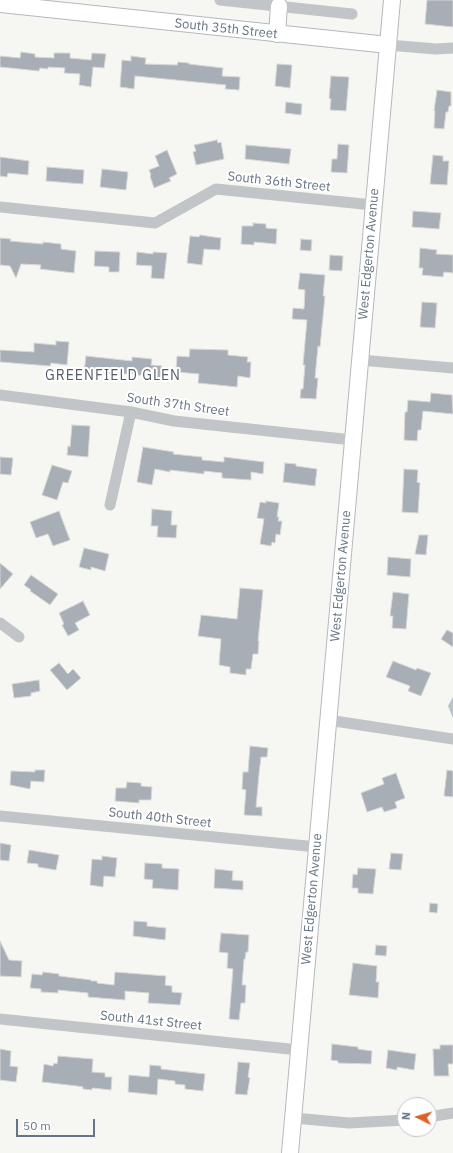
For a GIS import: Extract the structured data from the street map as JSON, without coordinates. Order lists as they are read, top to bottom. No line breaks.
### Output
{"streets":{"street":["South 35th Street","South 36th Street","West Edgerton Avenue","South 37th Street","South 40th Street","South 41st Street"]},"crossings":[["South 35th Street","West Edgerton Avenue"],["South 36th Street","West Edgerton Avenue"],["West Edgerton Avenue","South 37th Street"],["West Edgerton Avenue","South 40th Street"],["West Edgerton Avenue","South 41st Street"]],"districts":["GREENFIELD GLEN"],"scale_bar":"50 m","north":"left"}
